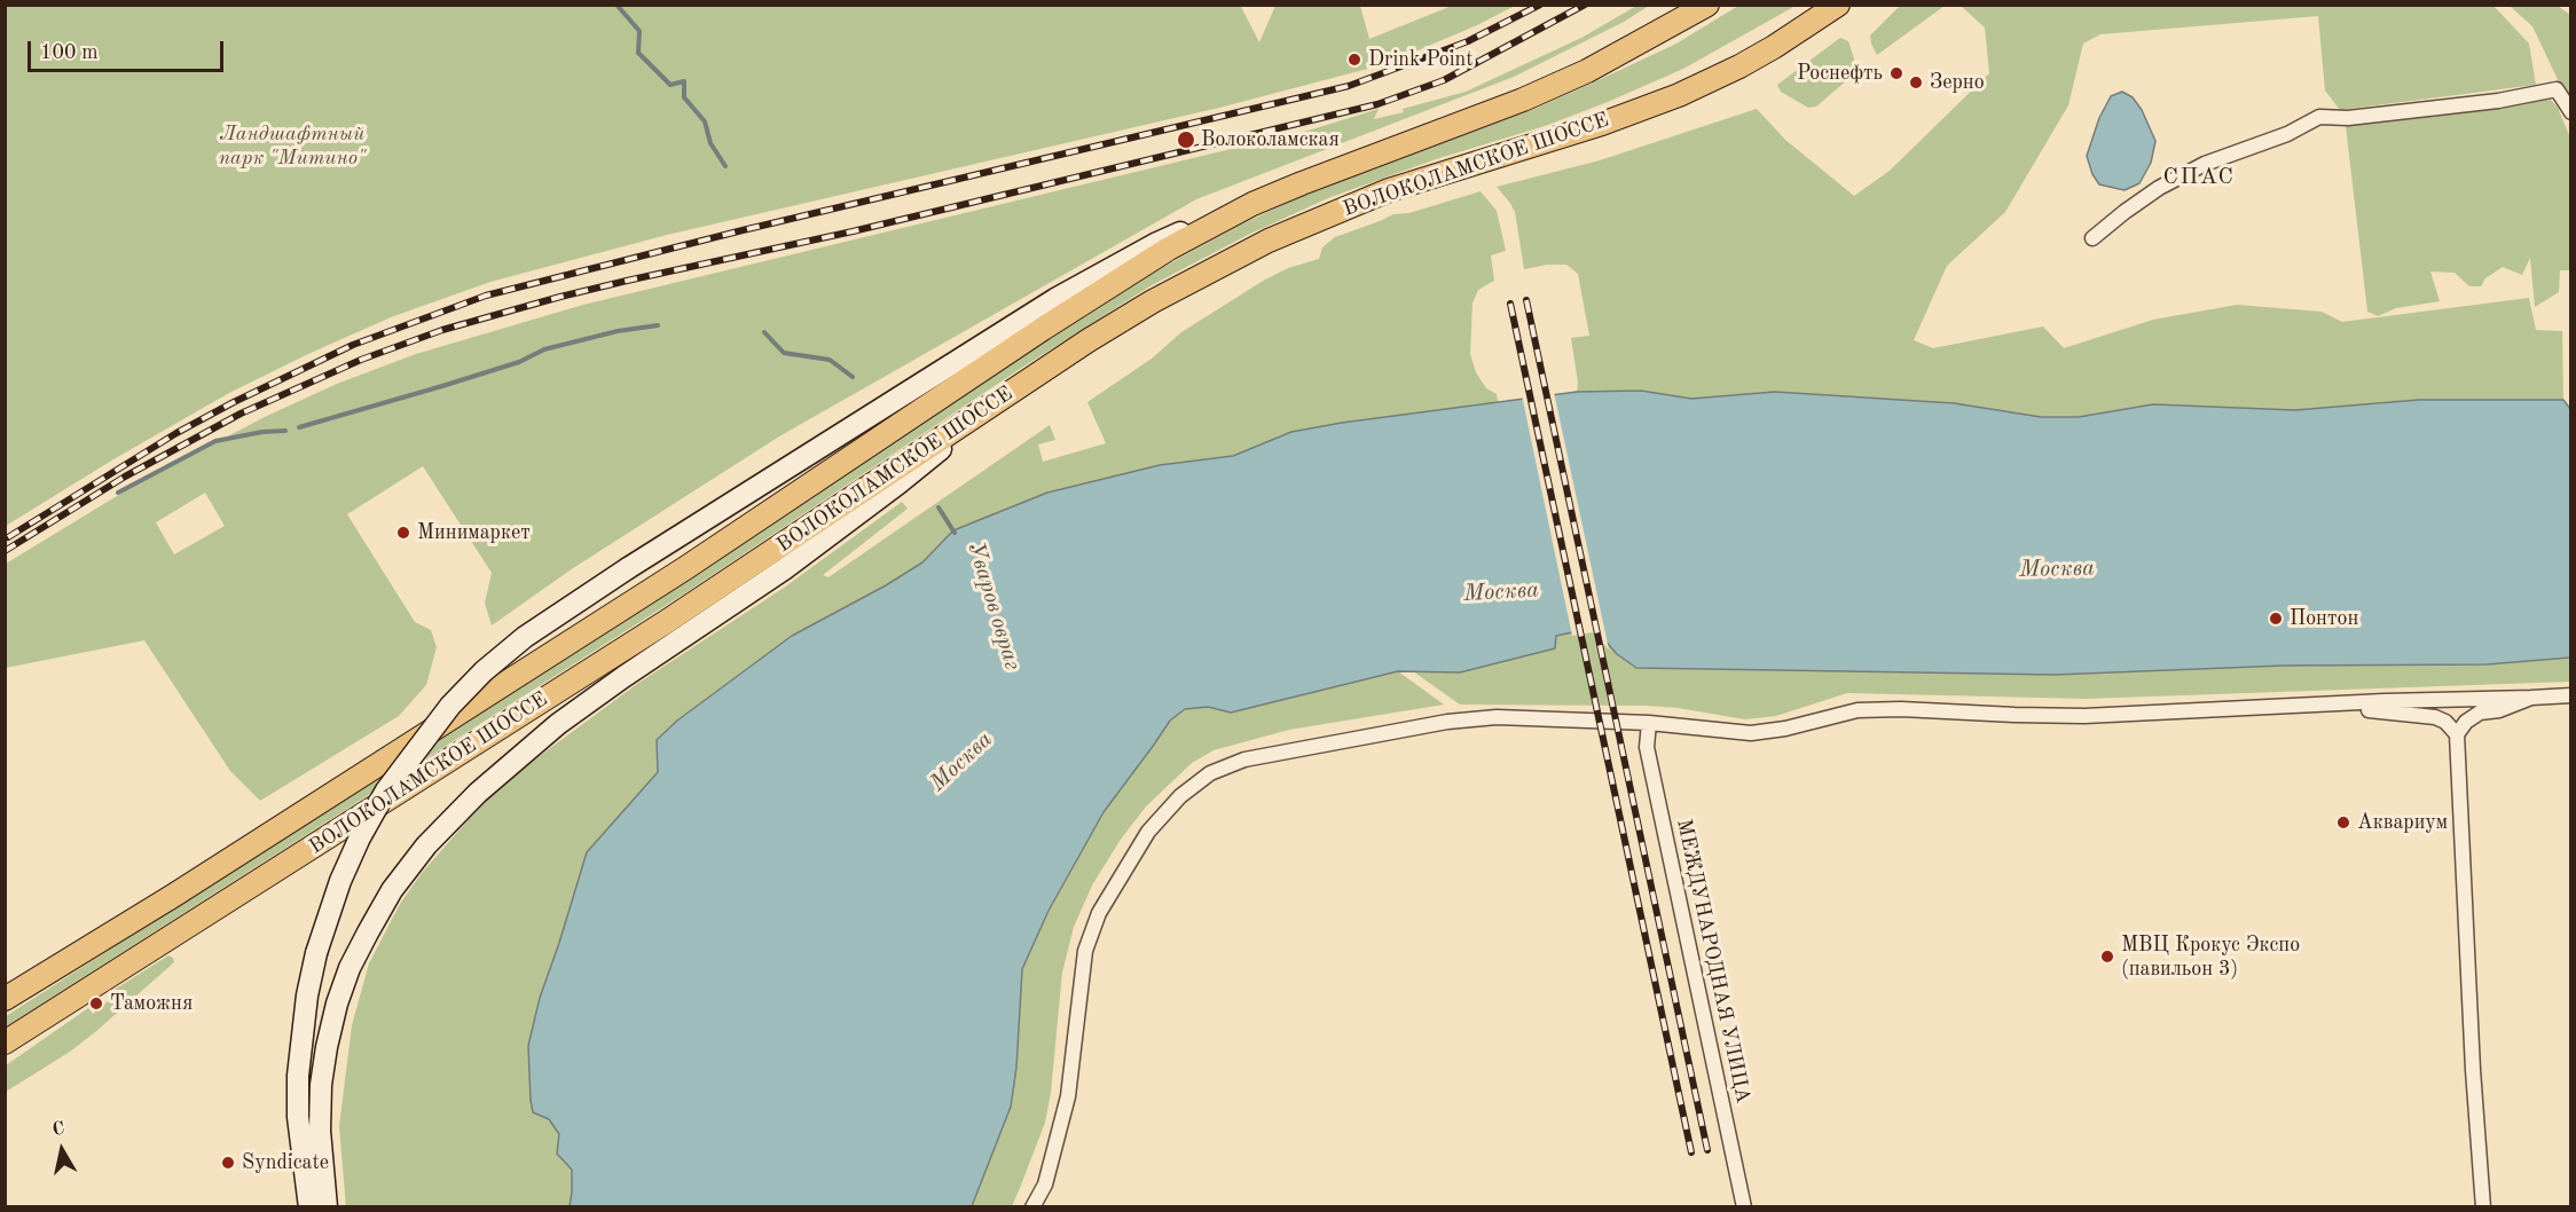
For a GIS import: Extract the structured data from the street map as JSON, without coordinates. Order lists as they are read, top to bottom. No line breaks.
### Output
{"streets":{"main road":["ВОЛОКОЛАМСКОЕ ШОССЕ"],"street":["МЕЖДУНАРОДНАЯ УЛИЦА"]},"districts":["СПАС"],"water":["Москва","Уваров овраг"],"parks":["Ландшафтный парк \"Митино\""],"places":["Drink Point","Роснефть","Зерно","Волоколамская","Минимаркет","Понтон","Аквариум","МВЦ Крокус Экспо (павильон 3)","Таможня","Syndicate"],"scale_bar":"100 m","north":"top"}
